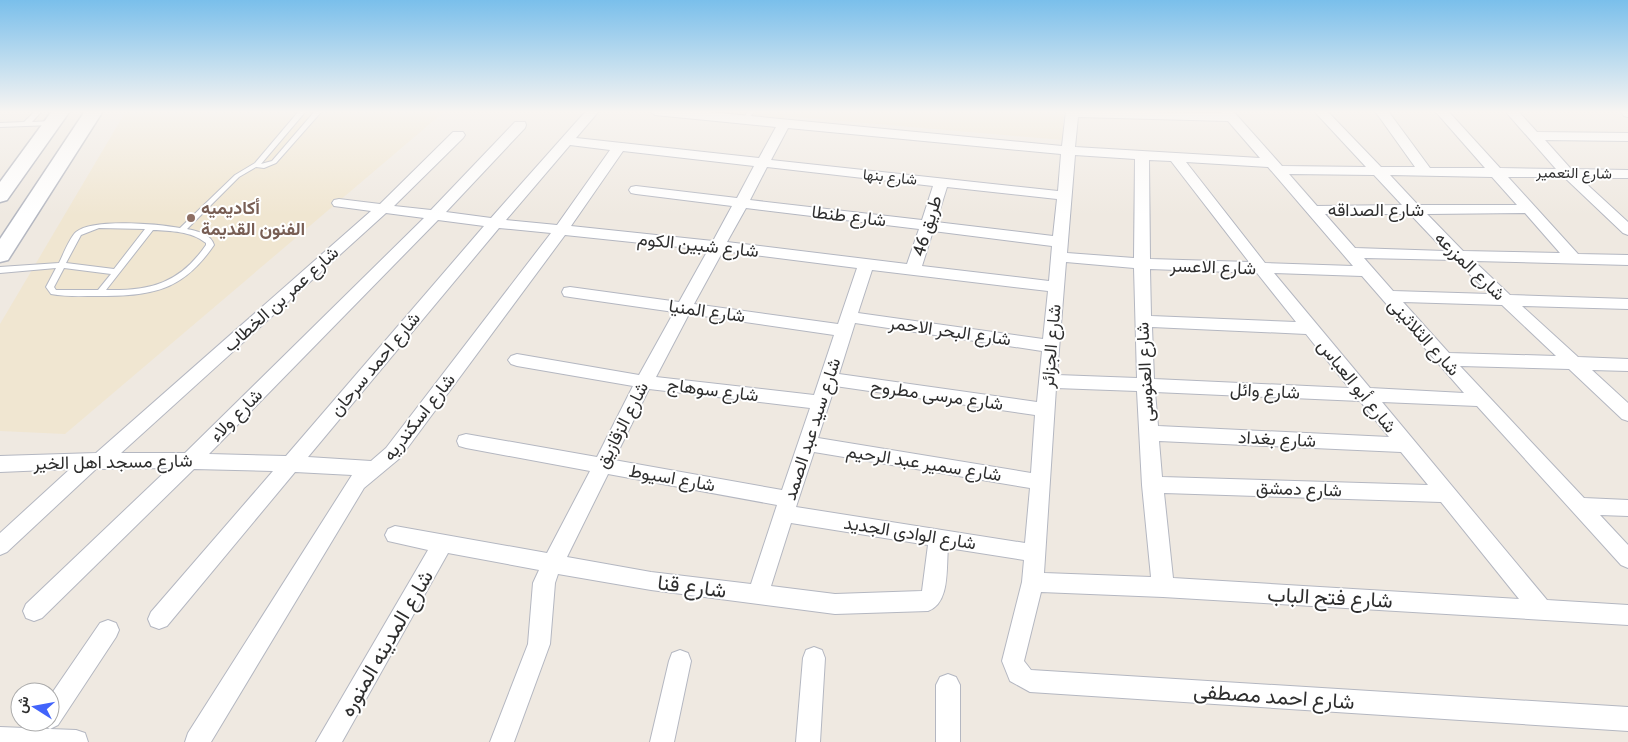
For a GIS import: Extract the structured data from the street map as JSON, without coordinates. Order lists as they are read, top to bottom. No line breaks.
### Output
{"streets":{"street":["شارع التعمير","شارع بنها","شارع الصداقه","شارع طنطا","طريق 46","شارع شبين الكوم","شارع المزرعه","شارع الاعسر","شارع عمر بن الخطاب","شارع المنيا","شارع البحر الاحمر","شارع الثلاثينى","شارع الجزائر","شارع احمد سرحان","شارع العنوسى","شارع أبو العباس","شارع سوهاج","شارع وائل","شارع مرسى مطروح","شارع ولاء","شارع اسكندريه","شارع الزقازيق","شارع سيد عبد الصمد","شارع بغداد","شارع مسجد اهل الخير","شارع سمير عبد الرحيم","شارع اسيوط","شارع دمشق","شارع الوادى الجديد","شارع قنا","شارع فتح الباب","شارع المدينه المنوره","شارع احمد مصطفى"]},"crossings":[["شارع التعمير","شارع المزرعه"],["شارع التعمير","شارع الثلاثينى"],["شارع التعمير","شارع الجزائر"],["شارع التعمير","شارع العنوسى"],["شارع التعمير","شارع أبو العباس"],["شارع بنها","طريق 46"],["شارع بنها","شارع الجزائر"],["شارع بنها","شارع اسكندريه"],["شارع بنها","شارع الزقازيق"],["شارع الصداقه","شارع المزرعه"],["شارع الصداقه","شارع الثلاثينى"],["شارع طنطا","طريق 46"],["شارع طنطا","شارع الاعسر"],["شارع طنطا","شارع الجزائر"],["شارع طنطا","شارع الزقازيق"],["طريق 46","شارع شبين الكوم"],["شارع شبين الكوم","شارع عمر بن الخطاب"],["شارع شبين الكوم","شارع الجزائر"],["شارع شبين الكوم","شارع احمد سرحان"],["شارع شبين الكوم","شارع ولاء"],["شارع شبين الكوم","شارع اسكندريه"],["شارع شبين الكوم","شارع الزقازيق"],["شارع شبين الكوم","شارع سيد عبد الصمد"],["شارع الاعسر","شارع الثلاثينى"],["شارع الاعسر","شارع الجزائر"],["شارع الاعسر","شارع العنوسى"],["شارع الاعسر","شارع أبو العباس"],["شارع عمر بن الخطاب","شارع مسجد اهل الخير"],["شارع المنيا","شارع البحر الاحمر"],["شارع المنيا","شارع الزقازيق"],["شارع المنيا","شارع سيد عبد الصمد"],["شارع البحر الاحمر","شارع الجزائر"],["شارع البحر الاحمر","شارع سيد عبد الصمد"],["شارع الثلاثينى","شارع وائل"],["شارع الجزائر","شارع وائل"],["شارع الجزائر","شارع مرسى مطروح"],["شارع الجزائر","شارع سمير عبد الرحيم"],["شارع الجزائر","شارع الوادى الجديد"],["شارع الجزائر","شارع فتح الباب"],["شارع الجزائر","شارع احمد مصطفى"],["شارع احمد سرحان","شارع مسجد اهل الخير"],["شارع العنوسى","شارع وائل"],["شارع العنوسى","شارع بغداد"],["شارع العنوسى","شارع دمشق"],["شارع العنوسى","شارع فتح الباب"],["شارع أبو العباس","شارع وائل"],["شارع أبو العباس","شارع بغداد"],["شارع أبو العباس","شارع دمشق"],["شارع أبو العباس","شارع فتح الباب"],["شارع سوهاج","شارع الزقازيق"],["شارع سوهاج","شارع سيد عبد الصمد"],["شارع مرسى مطروح","شارع سيد عبد الصمد"],["شارع ولاء","شارع مسجد اهل الخير"],["شارع اسكندريه","شارع مسجد اهل الخير"],["شارع الزقازيق","شارع اسيوط"],["شارع الزقازيق","شارع قنا"],["شارع سيد عبد الصمد","شارع سمير عبد الرحيم"],["شارع سيد عبد الصمد","شارع اسيوط"],["شارع سيد عبد الصمد","شارع الوادى الجديد"],["شارع سيد عبد الصمد","شارع قنا"],["شارع اسيوط","شارع الوادى الجديد"],["شارع الوادى الجديد","شارع قنا"],["شارع قنا","شارع المدينه المنوره"],["شارع فتح الباب","شارع احمد مصطفى"]],"places":["أكاديميه الفنون القديمة"],"north":"left"}
